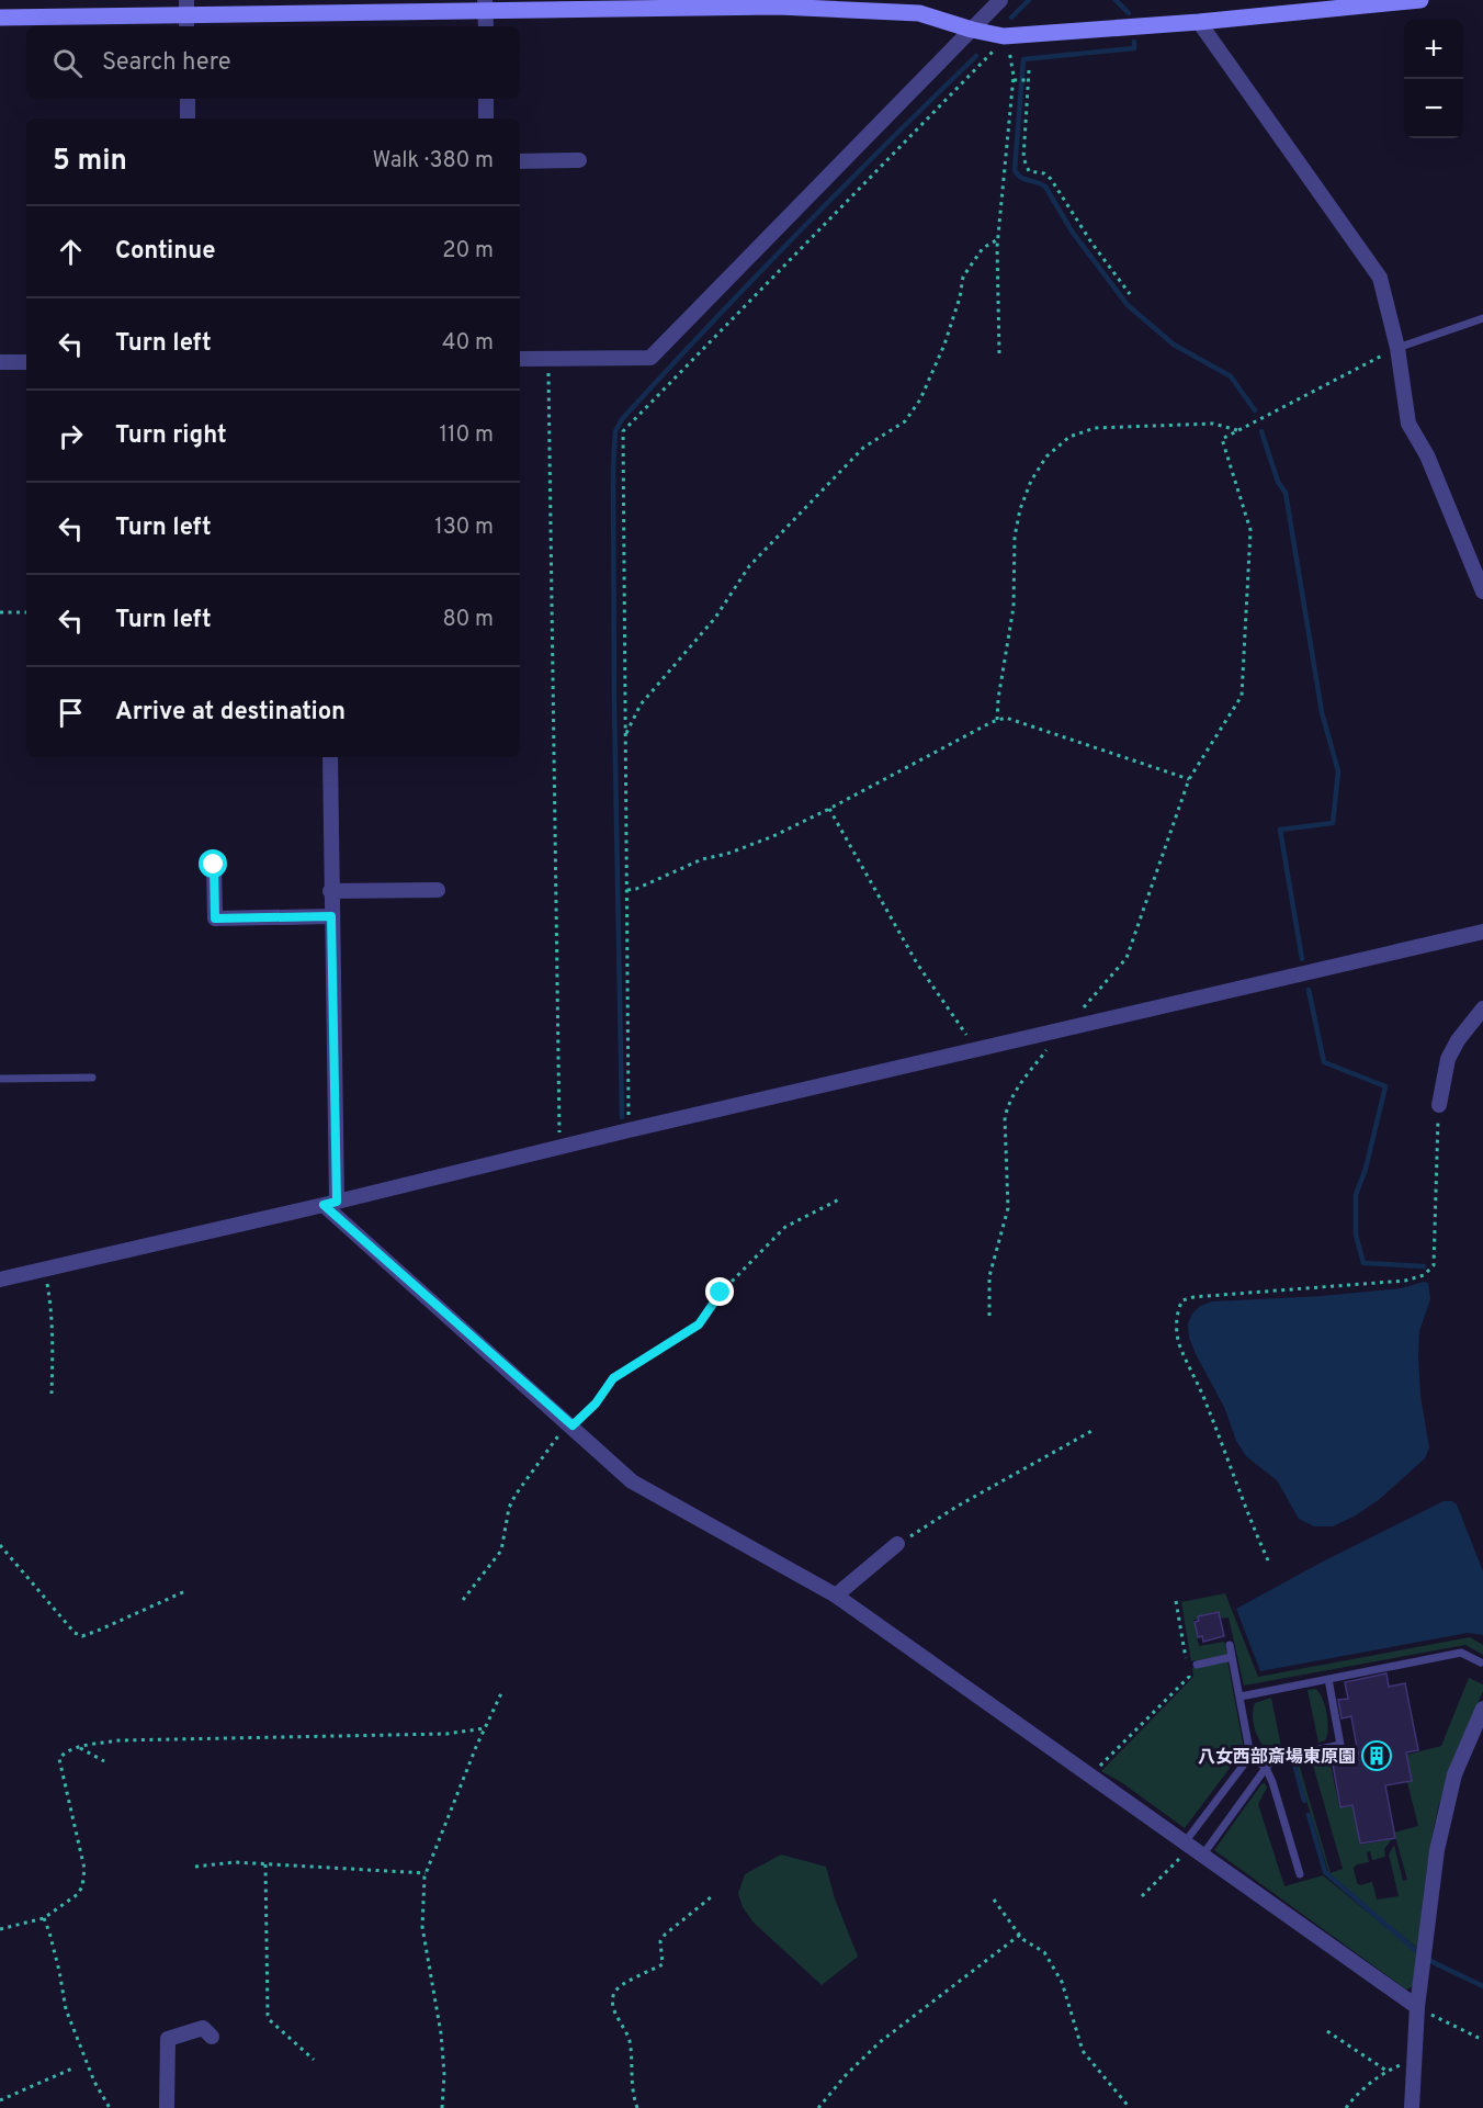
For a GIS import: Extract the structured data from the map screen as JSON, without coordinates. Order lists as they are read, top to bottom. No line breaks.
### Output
{"places":{"building":["八女西部斎場東原園"]},"page":{"map_buttons":["+","−"],"search":"Search here","heading":["5 min","Walk · 380 m"],"list":[["Continue","20 m"],["Turn left","40 m"],["Turn right","110 m"],["Turn left","130 m"],["Turn left","80 m"],"Arrive at destination"]}}
